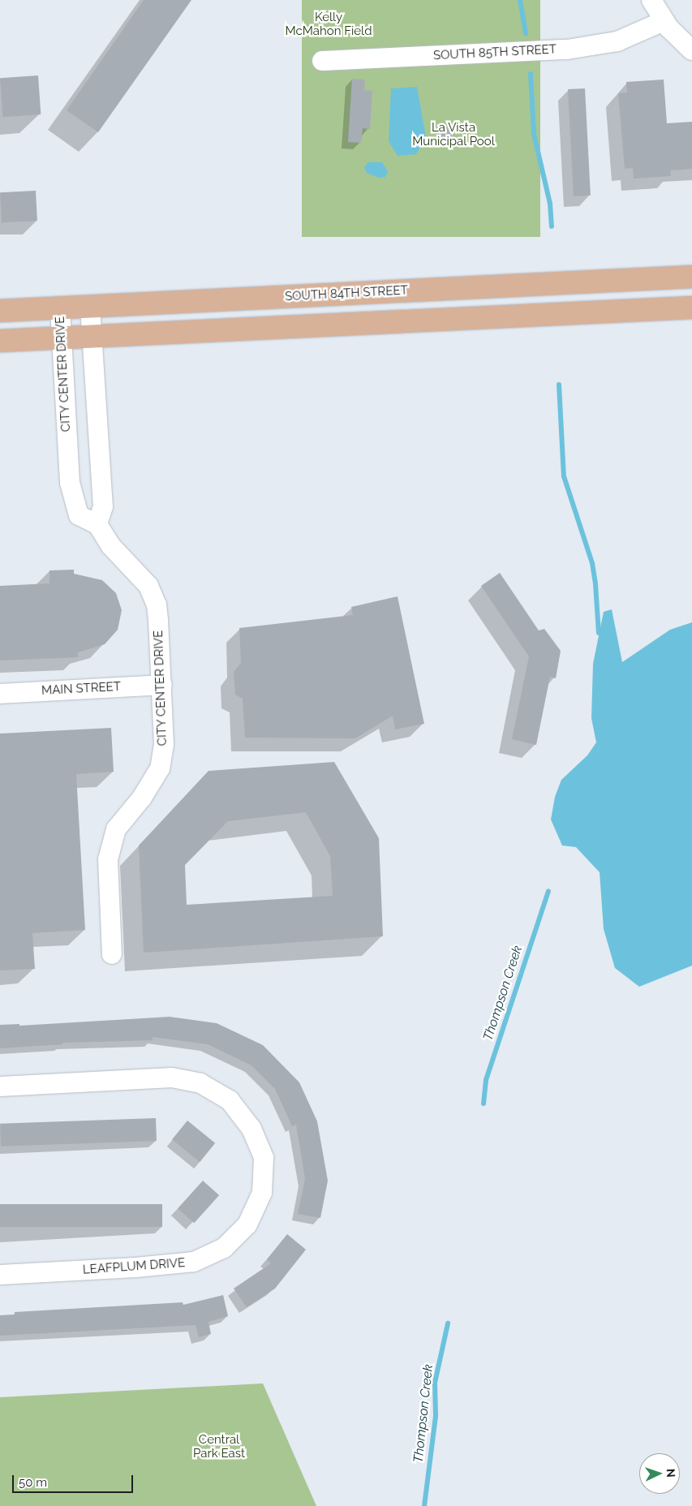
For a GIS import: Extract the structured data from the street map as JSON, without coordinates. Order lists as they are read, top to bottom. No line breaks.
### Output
{"streets":{"main road":["SOUTH 84TH STREET"],"street":["SOUTH 85TH STREET","CITY CENTER DRIVE","MAIN STREET","LEAFPLUM DRIVE"]},"crossings":[["SOUTH 84TH STREET","CITY CENTER DRIVE"],["CITY CENTER DRIVE","MAIN STREET"]],"water":["Thompson Creek"],"parks":["Kelly McMahon Field","La Vista Municipal Pool","Central Park East"],"scale_bar":"50 m","north":"right"}
